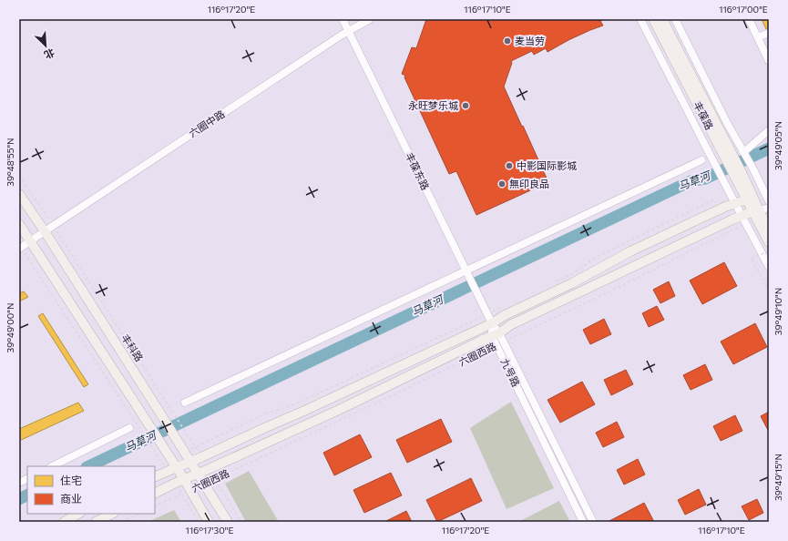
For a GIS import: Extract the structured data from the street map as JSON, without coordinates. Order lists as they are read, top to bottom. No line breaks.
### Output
{"streets":{"main road":["丰葆路","丰科路","六圈西路"],"street":["六圈中路","丰葆东路","九号路"]},"crossings":[["丰葆路","六圈西路"],["六圈中路","丰葆东路"],["六圈中路","丰科路"],["丰葆东路","九号路"],["丰科路","六圈西路"],["六圈西路","九号路"]],"water":["马草河"],"places":["麦当劳","永旺梦乐城","中影国际影城","無印良品"],"legend":["住宅","商业"],"north":"bottom right","coordinates":["116°17'20\"E","116°17'10\"E","116°17'00\"E","39°49'05\"N","39°48'55\"N","39°49'10\"N","39°49'00\"N","39°49'15\"N","116°17'30\"E"]}
